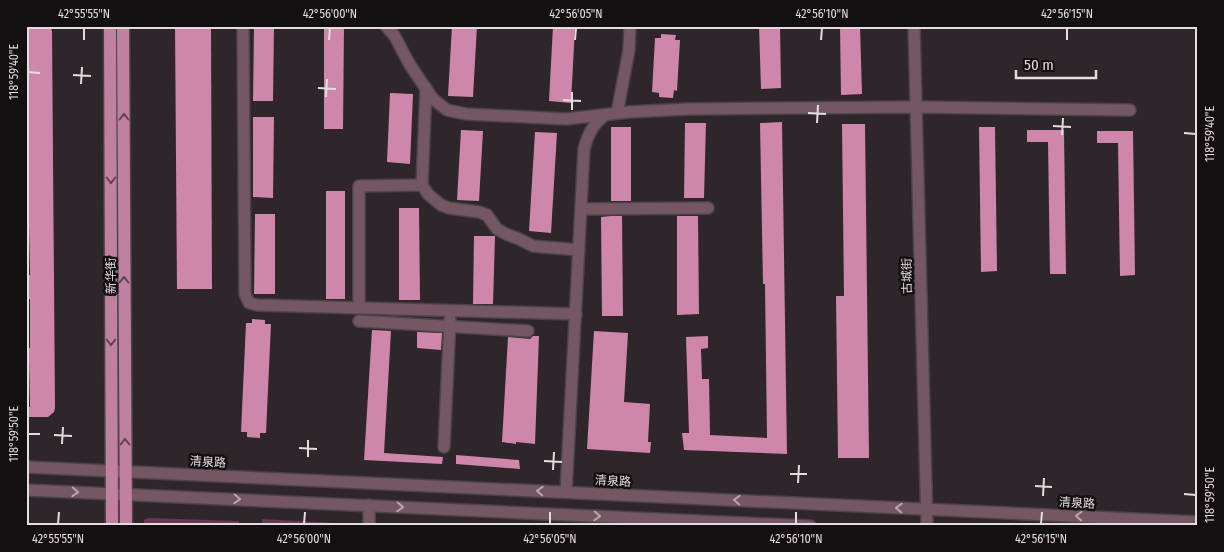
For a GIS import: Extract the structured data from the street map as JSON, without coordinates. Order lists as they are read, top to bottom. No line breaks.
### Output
{"streets":{"main road":["新华街"],"street":["古城街","清泉路"]},"crossings":[["新华街","清泉路"],["古城街","清泉路"]],"scale_bar":"50 m","coordinates":["42°55'55\"N","42°56'00\"N","42°56'05\"N","42°56'10\"N","42°56'15\"N","118°59'40\"E","118°59'50\"E"]}
